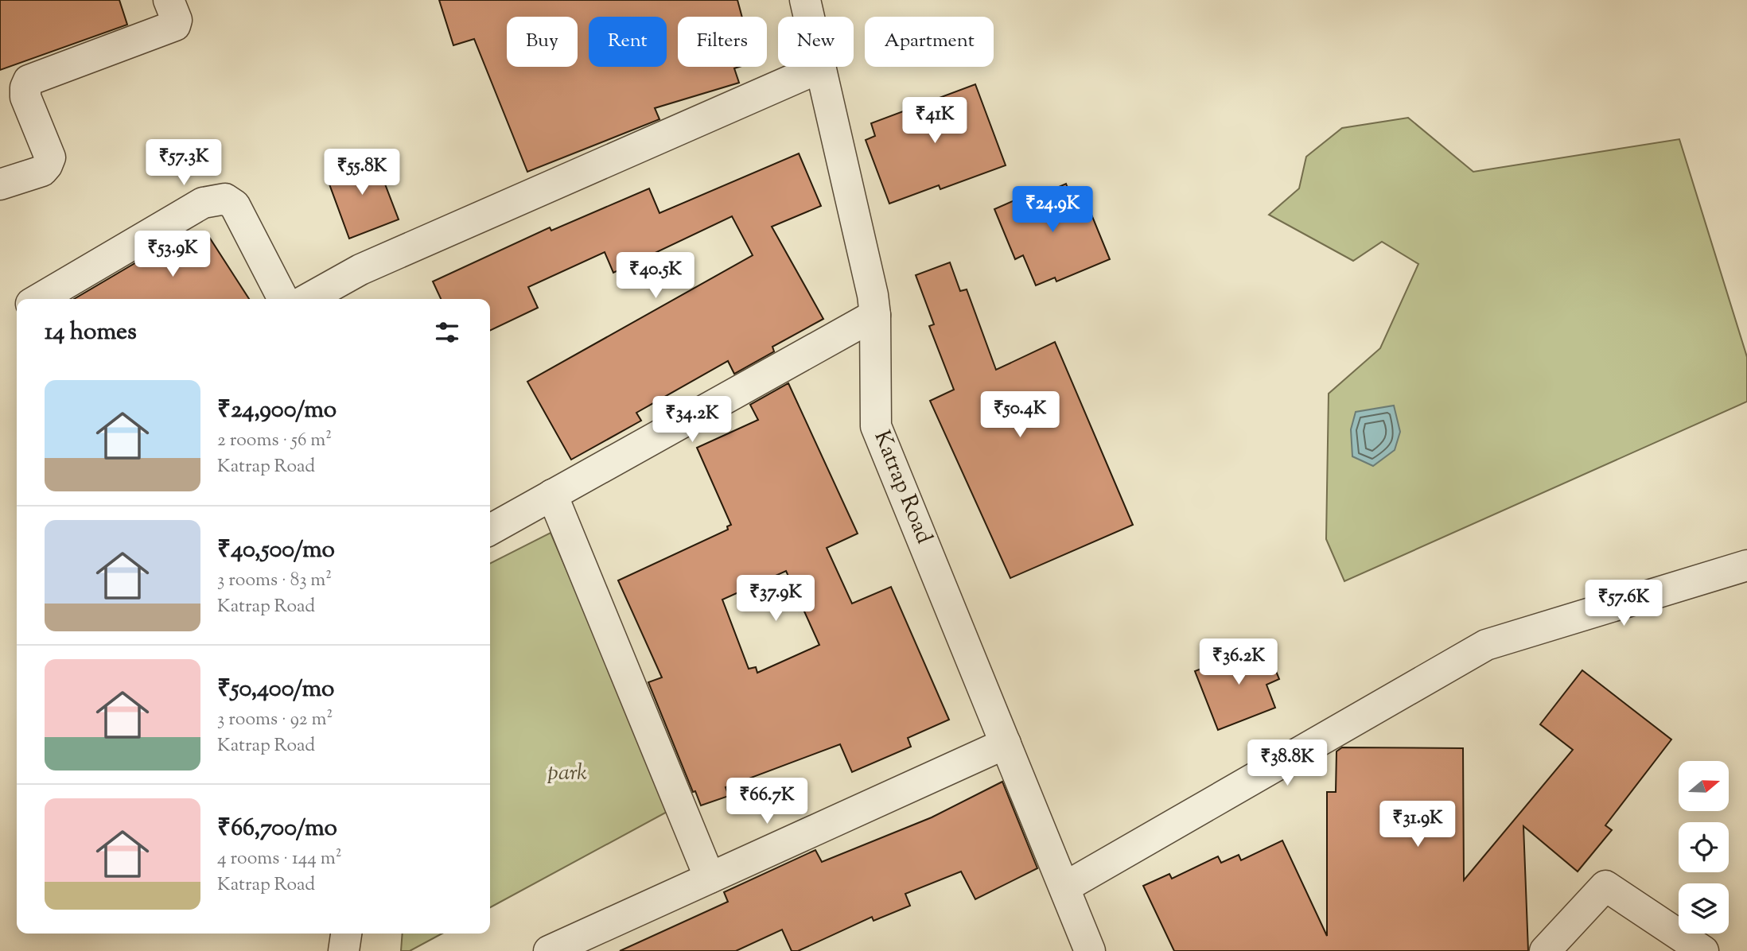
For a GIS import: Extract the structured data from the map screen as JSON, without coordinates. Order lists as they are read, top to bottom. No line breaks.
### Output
{"streets":{"street":["Katrap Road"]},"parks":["park"],"north":"right","page":{"chip":["Buy","Rent","Filters","New","Apartment"],"price":["₹41K","₹57.3K","₹55.8K","₹24.9K","₹53.9K","₹40.5K","₹50.4K","₹34.2K","₹37.9K","₹57.6K","₹36.2K","₹38.8K","₹66.7K","₹31.9K"],"heading":"14 homes","list":[{"name":"₹24,900/mo","note":"2 rooms · 56 m² · Katrap Road"},{"name":"₹40,500/mo","note":"3 rooms · 83 m² · Katrap Road"},{"name":"₹50,400/mo","note":"3 rooms · 92 m² · Katrap Road"},{"name":"₹66,700/mo","note":"4 rooms · 144 m² · Katrap Road"}]}}
